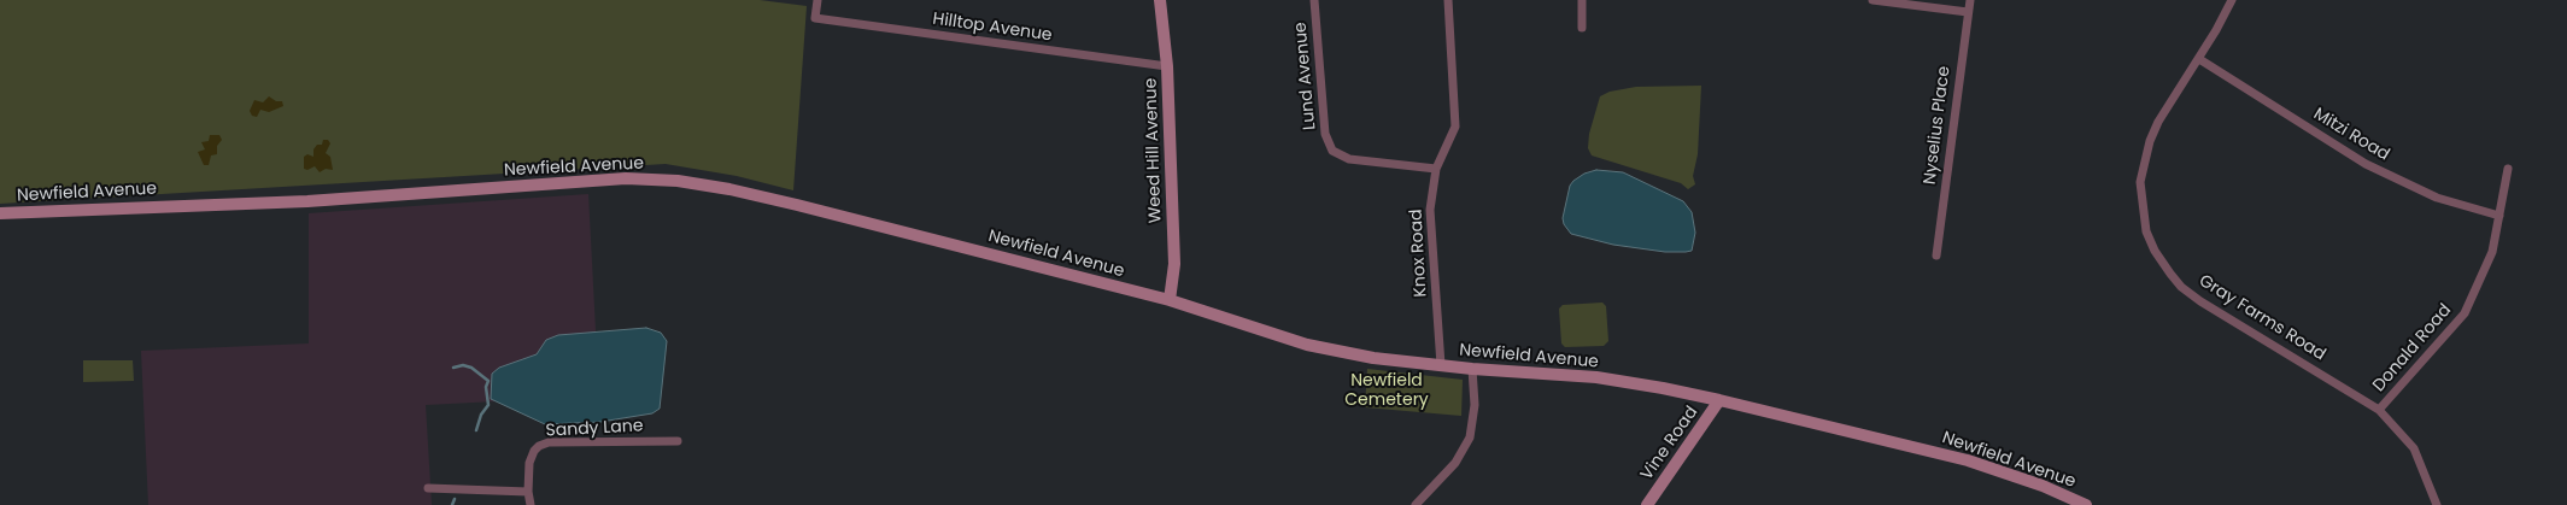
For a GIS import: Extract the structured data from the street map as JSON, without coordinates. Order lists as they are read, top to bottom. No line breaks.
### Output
{"streets":{"main road":["Weed Hill Avenue","Newfield Avenue","Vine Road"],"street":["Hilltop Avenue","Lund Avenue","Nyselius Place","Mitzi Road","Knox Road","Gray Farms Road","Donald Road","Sandy Lane"]},"crossings":[["Hilltop Avenue","Weed Hill Avenue"],["Lund Avenue","Knox Road"],["Mitzi Road","Gray Farms Road"],["Mitzi Road","Donald Road"],["Weed Hill Avenue","Newfield Avenue"],["Newfield Avenue","Knox Road"],["Newfield Avenue","Vine Road"],["Gray Farms Road","Donald Road"]],"parks":["Newfield Cemetery"]}
